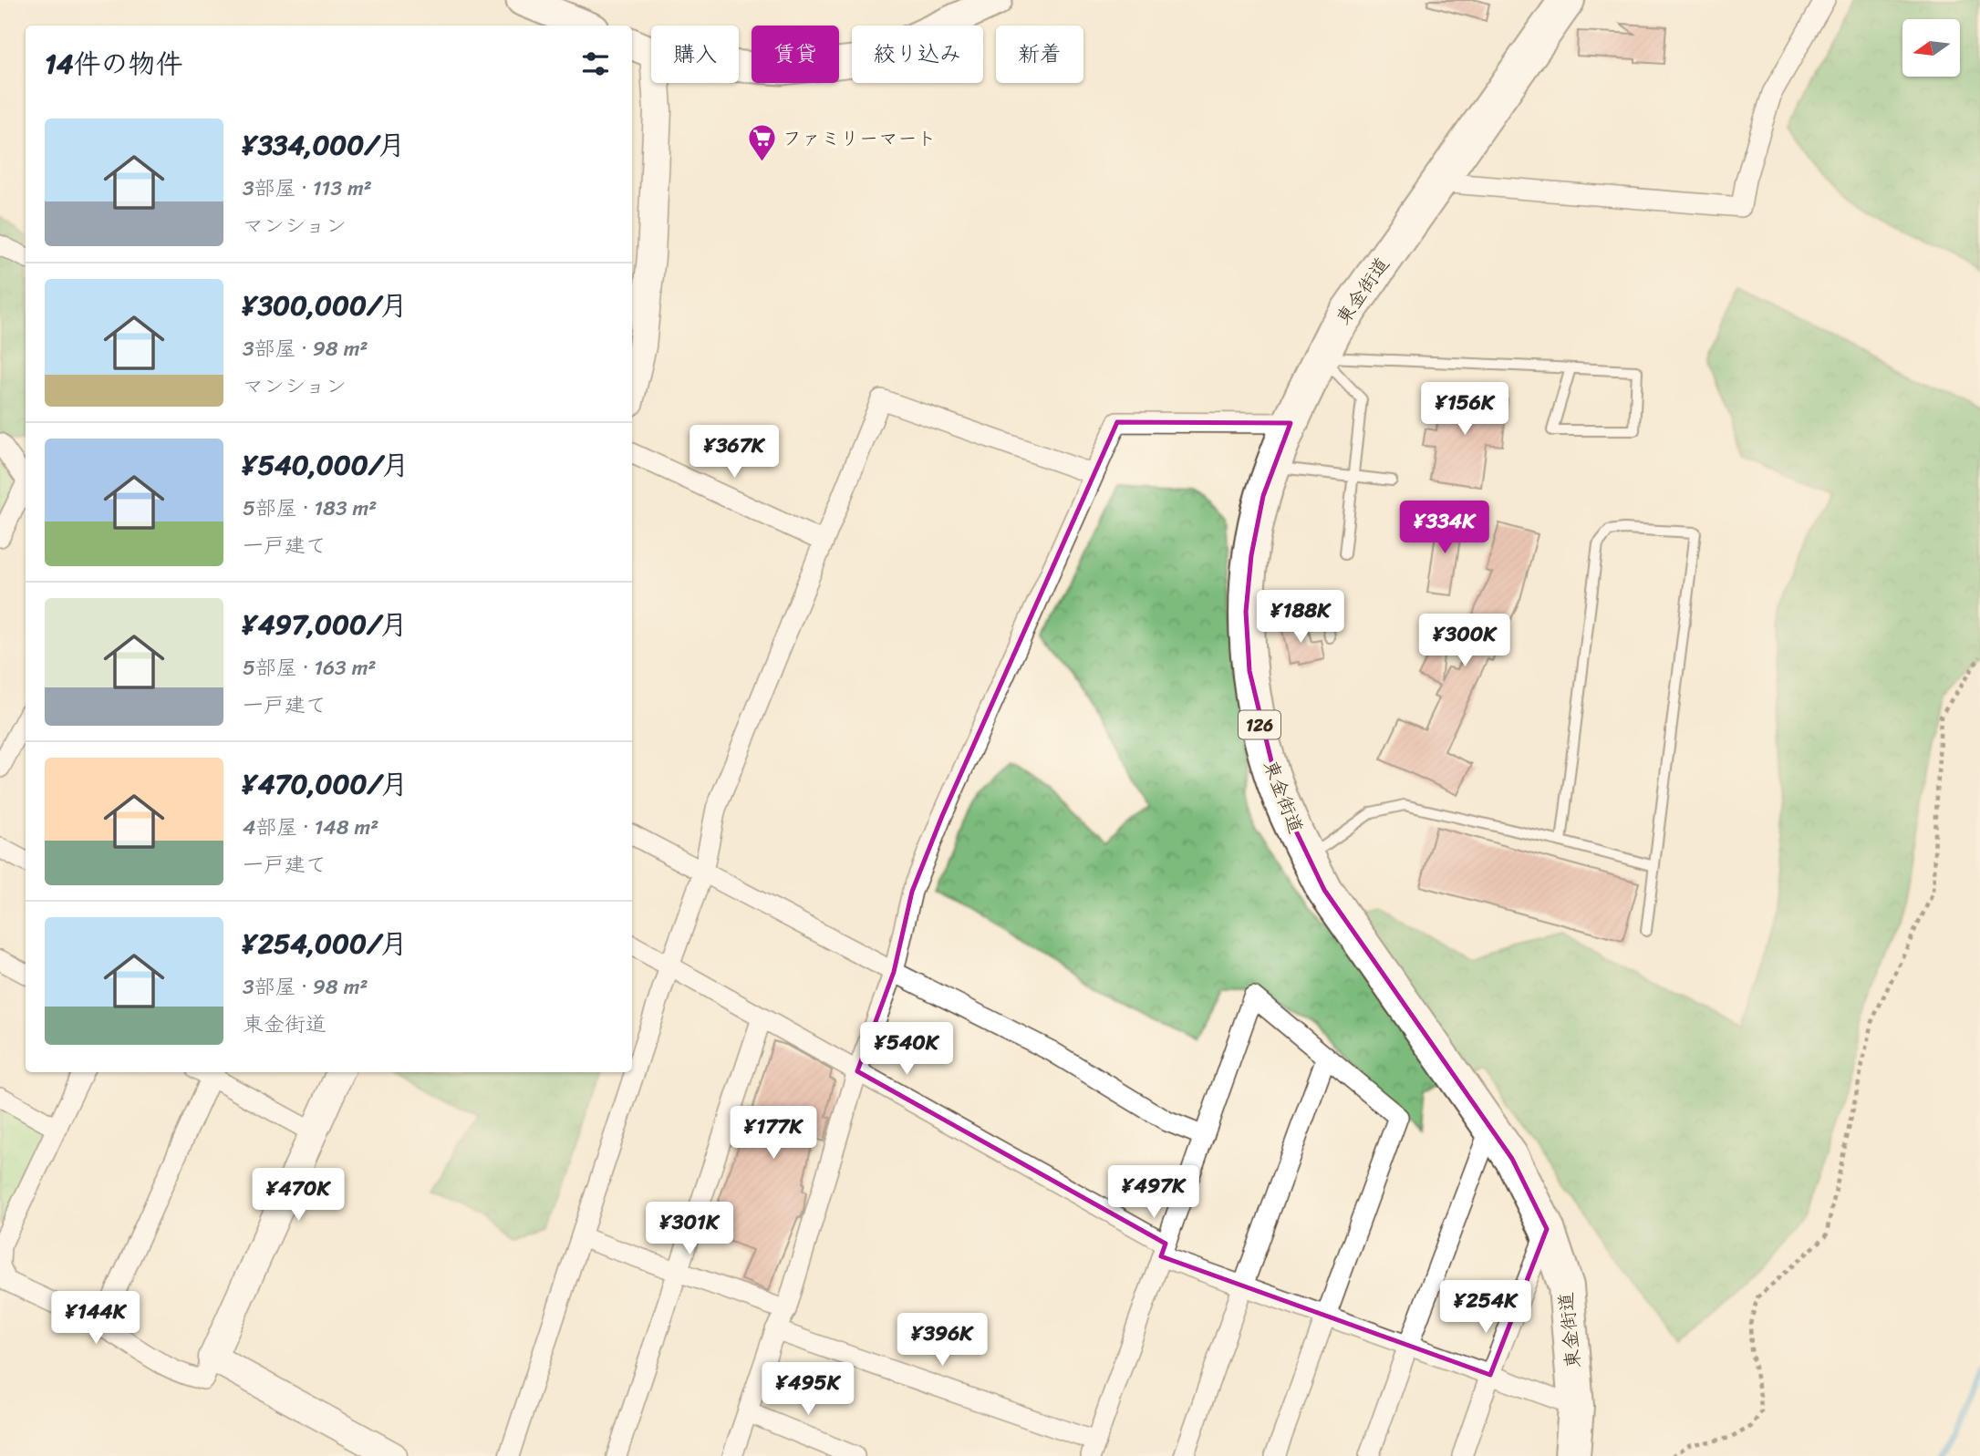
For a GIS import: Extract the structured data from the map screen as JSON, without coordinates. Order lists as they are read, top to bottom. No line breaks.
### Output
{"streets":{"highway":["東金街道","126"]},"places":{"supermarket":["ファミリーマート"]},"north":"left","page":{"chip":["購入","賃貸","絞り込み","新着"],"heading":"14件の物件","list":[{"name":"¥334,000/月","note":"3部屋 · 113 m² · マンション"},{"name":"¥300,000/月","note":"3部屋 · 98 m² · マンション"},{"name":"¥540,000/月","note":"5部屋 · 183 m² · 一戸建て"},{"name":"¥497,000/月","note":"5部屋 · 163 m² · 一戸建て"},{"name":"¥470,000/月","note":"4部屋 · 148 m² · 一戸建て"},{"name":"¥254,000/月","note":"3部屋 · 98 m² · 東金街道"}],"price":["¥156K","¥367K","¥334K","¥188K","¥300K","¥540K","¥177K","¥497K","¥470K","¥301K","¥254K","¥144K","¥396K","¥495K"]}}
